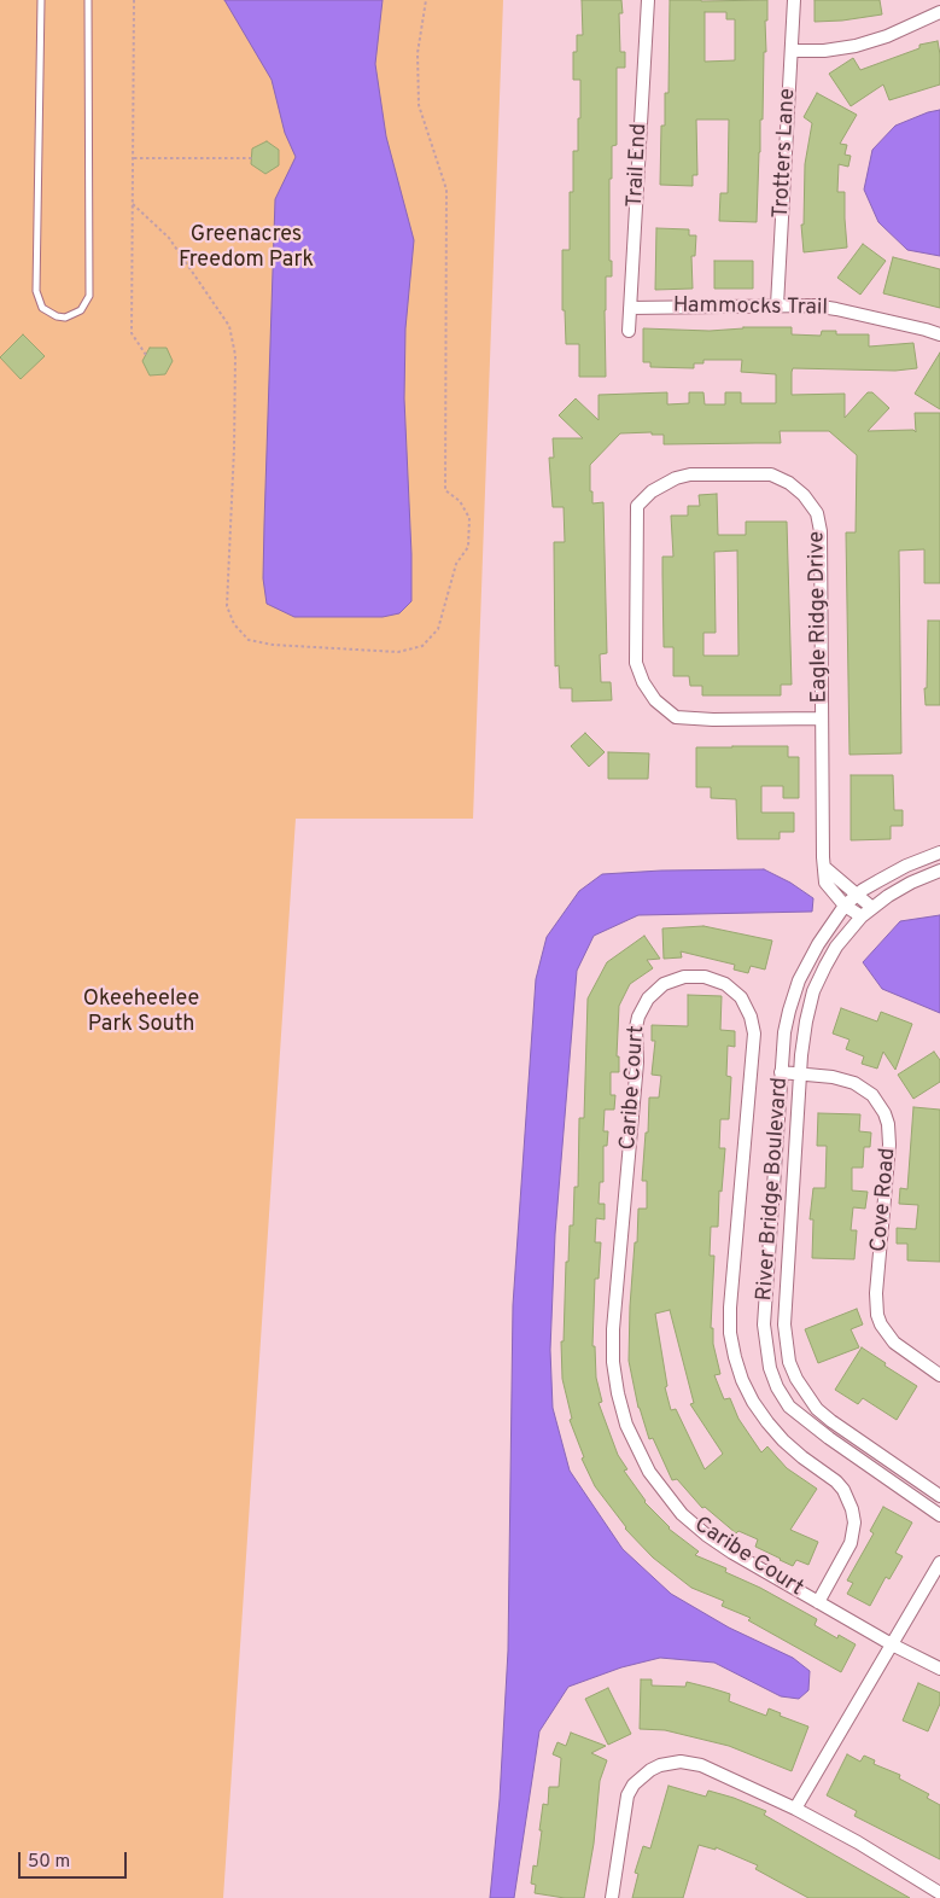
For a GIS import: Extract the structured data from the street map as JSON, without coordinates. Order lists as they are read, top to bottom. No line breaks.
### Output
{"streets":{"street":["Trotters Lane","Trail End","Hammocks Trail","Eagle Ridge Drive","Caribe Court","River Bridge Boulevard","Cove Road"]},"crossings":[["Trotters Lane","Hammocks Trail"],["Trail End","Hammocks Trail"],["Eagle Ridge Drive","River Bridge Boulevard"],["River Bridge Boulevard","Cove Road"]],"parks":["Greenacres Freedom Park","Okeeheelee Park South"],"scale_bar":"50 m"}
